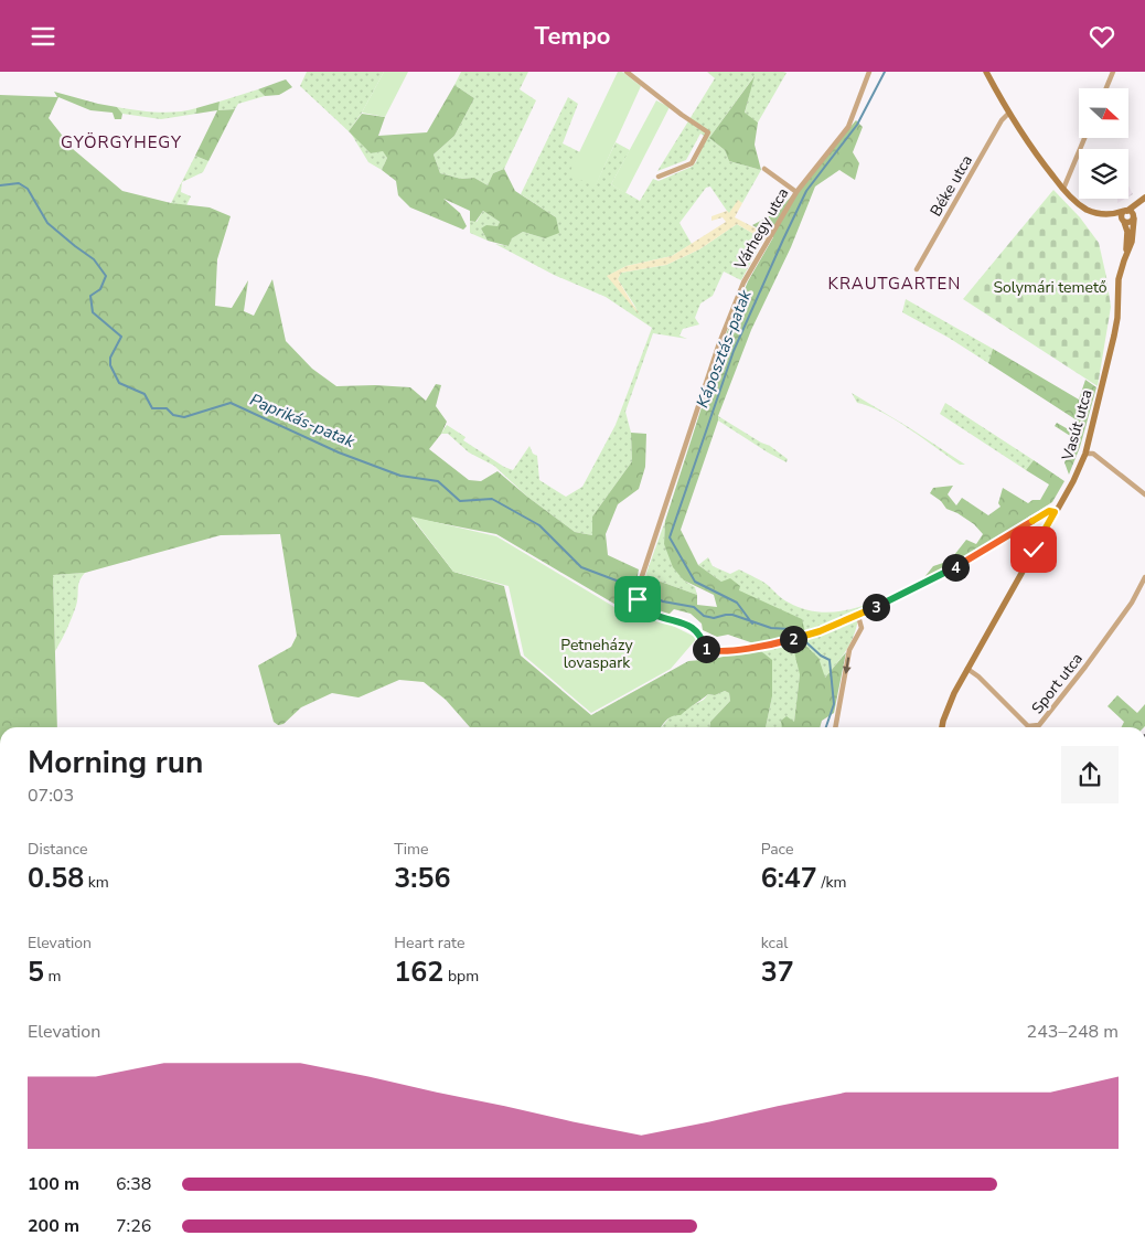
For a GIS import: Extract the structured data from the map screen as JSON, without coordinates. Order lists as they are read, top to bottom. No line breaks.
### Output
{"streets":{"street":["Béke utca","Várhegy utca","Vasút utca","Sport utca"]},"crossings":[["Vasút utca","Sport utca"]],"districts":["GYÖRGYHEGY","KRAUTGARTEN"],"water":["Káposztás-patak","Paprikás-patak"],"parks":["Solymári temető","Petneházy lovaspark"],"north":"right","page":{"header":"Tempo","pins":["4","3","2","1"],"heading":["Morning run","07:03"],"stats":[["Distance","0.58 km"],["Time","3:56"],["Pace","6:47 /km"],["Elevation","5 m"],["Heart rate","162 bpm"],["kcal","37"]],"chart":["Elevation","243–248 m"],"list":[{"name":"100 m","note":"6:38"},{"name":"200 m","note":"7:26"}]}}
